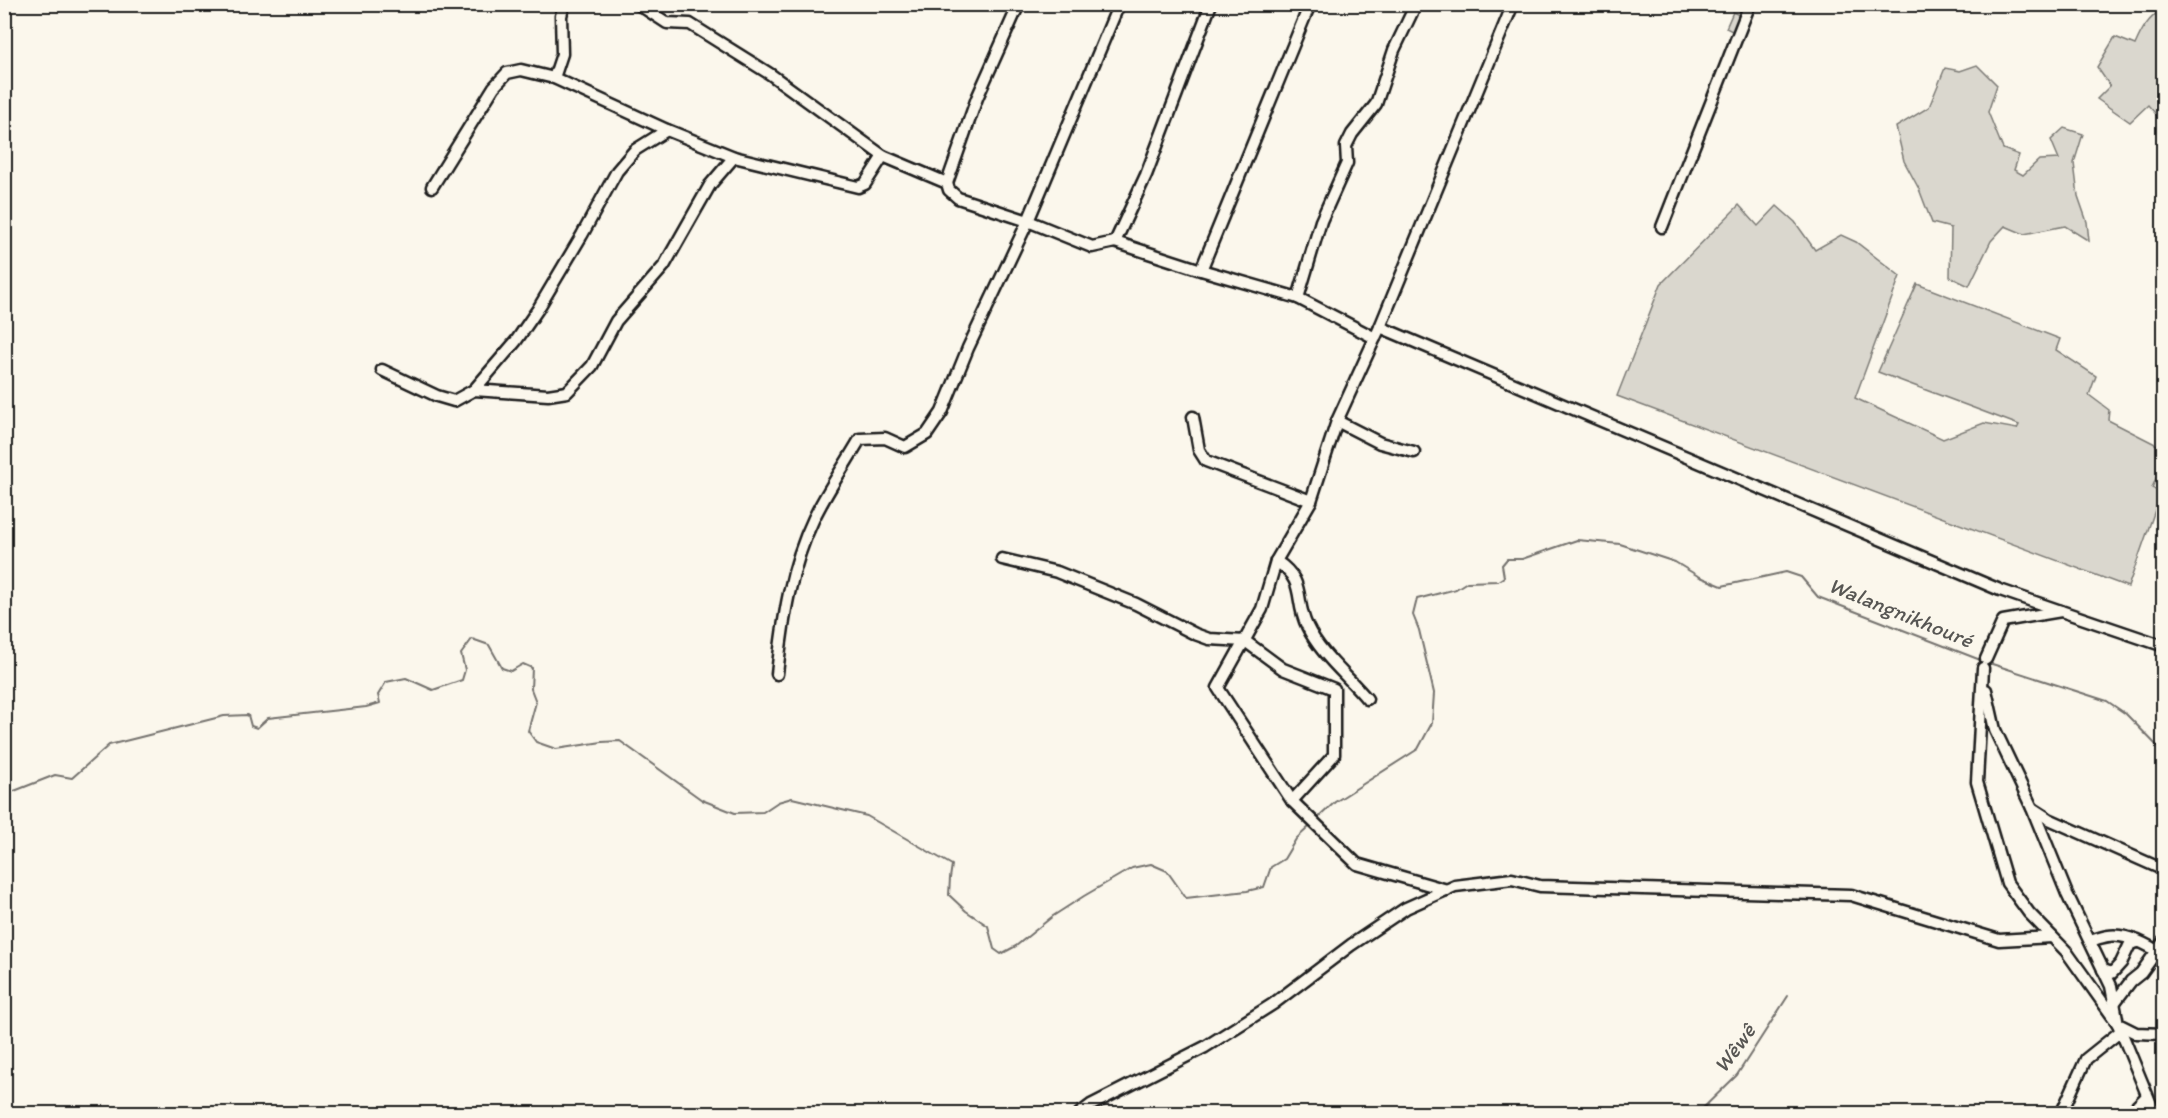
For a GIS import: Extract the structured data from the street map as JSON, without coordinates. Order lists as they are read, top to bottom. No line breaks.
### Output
{"water":["Walangnikhouré","Wêwê"]}
